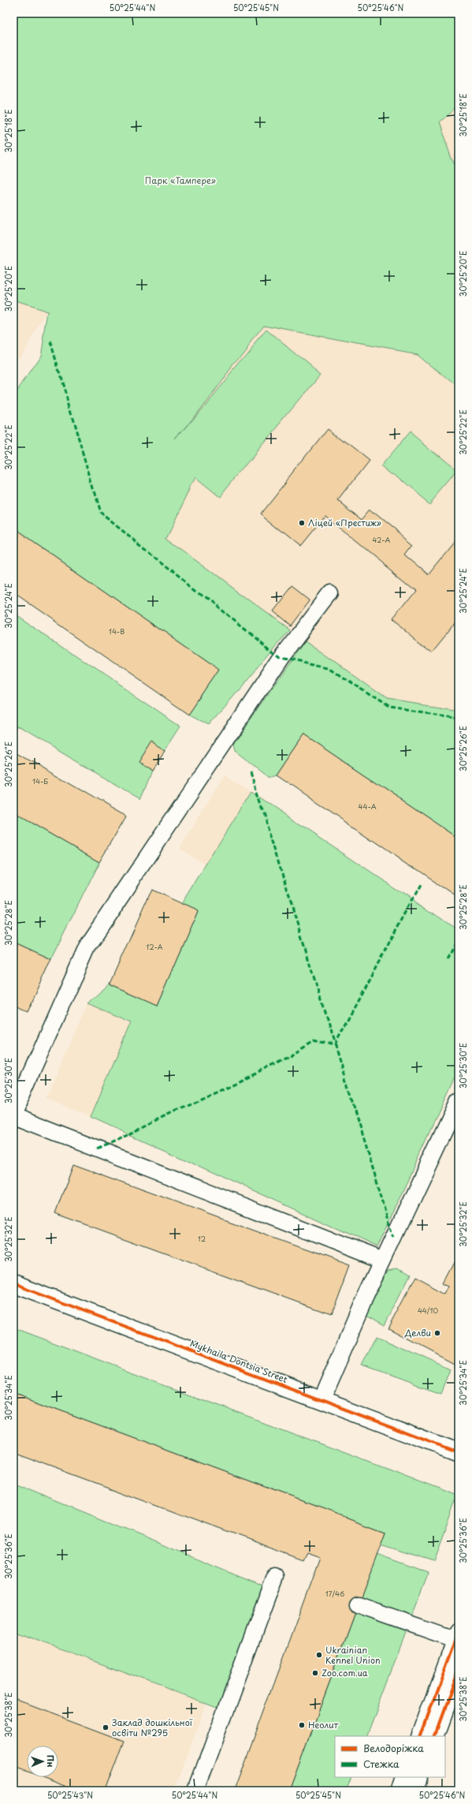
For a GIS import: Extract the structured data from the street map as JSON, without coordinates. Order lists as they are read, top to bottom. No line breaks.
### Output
{"streets":{"street":["Mykhaila Dontsia Street"]},"parks":["Парк «Тампере»"],"places":["Ліцей «Престиж»","Делви","Ukrainian Kennel Union","Zoo.com.ua","Неолит","Заклад дошкільної освіти №295"],"house_numbers":["42-А","14-В","14-Б","44-А","12-А","12","44/10","17/46"],"legend":["Велодоріжка","Стежка"],"north":"right","coordinates":["50°25'44\"N","50°25'45\"N","50°25'46\"N","30°25'18\"E","30°25'20\"E","30°25'22\"E","30°25'24\"E","30°25'26\"E","30°25'28\"E","30°25'30\"E","30°25'32\"E","30°25'34\"E","30°25'36\"E","30°25'38\"E","50°25'43\"N"]}
